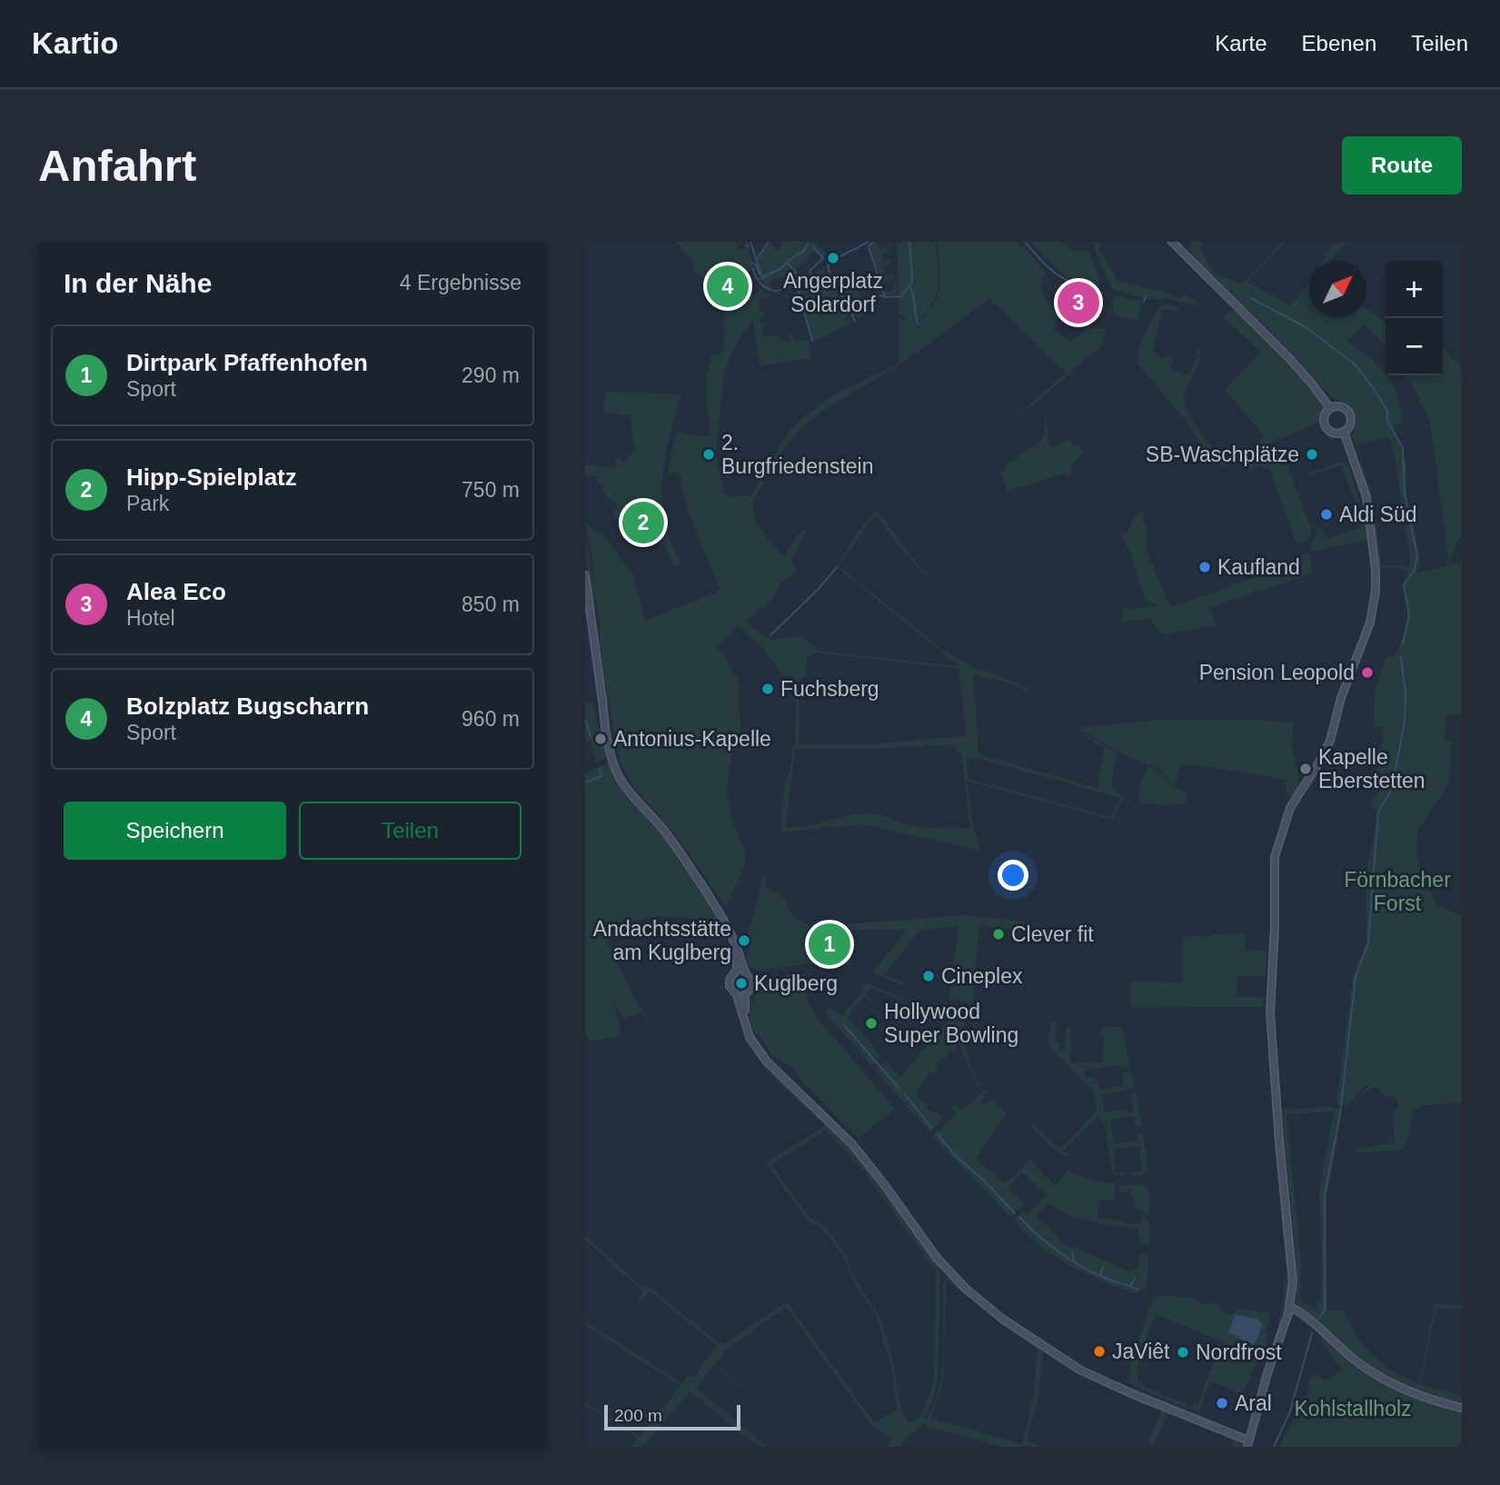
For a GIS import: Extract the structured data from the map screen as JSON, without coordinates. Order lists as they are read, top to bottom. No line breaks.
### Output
{"parks":["Förnbacher Forst","Kohlstallholz"],"places":["Angerplatz Solardorf","2. Burgfriedenstein","SB-Waschplätze","Aldi Süd","Kaufland","Pension Leopold","Fuchsberg","Antonius-Kapelle","Kapelle Eberstetten","Clever fit","Andachtsstätte am Kuglberg","Cineplex","Kuglberg","Hollywood Super Bowling","JaViêt","Nordfrost","Aral"],"scale_bar":"200 m","north":"top right","page":{"header":"Kartio","nav":["Karte","Ebenen","Teilen"],"buttons":["Route",["Speichern","Teilen"]],"title":"Anfahrt","heading":["In der Nähe","4 Ergebnisse"],"map_buttons":["+","−"],"pins":["4","3","2","1"],"list":[{"mark":"1","name":"Dirtpark Pfaffenhofen","note":"Sport","value":"290 m"},{"mark":"2","name":"Hipp-Spielplatz","note":"Park","value":"750 m"},{"mark":"3","name":"Alea Eco","note":"Hotel","value":"850 m"},{"mark":"4","name":"Bolzplatz Bugscharrn","note":"Sport","value":"960 m"}],"scale":"200 m"}}
